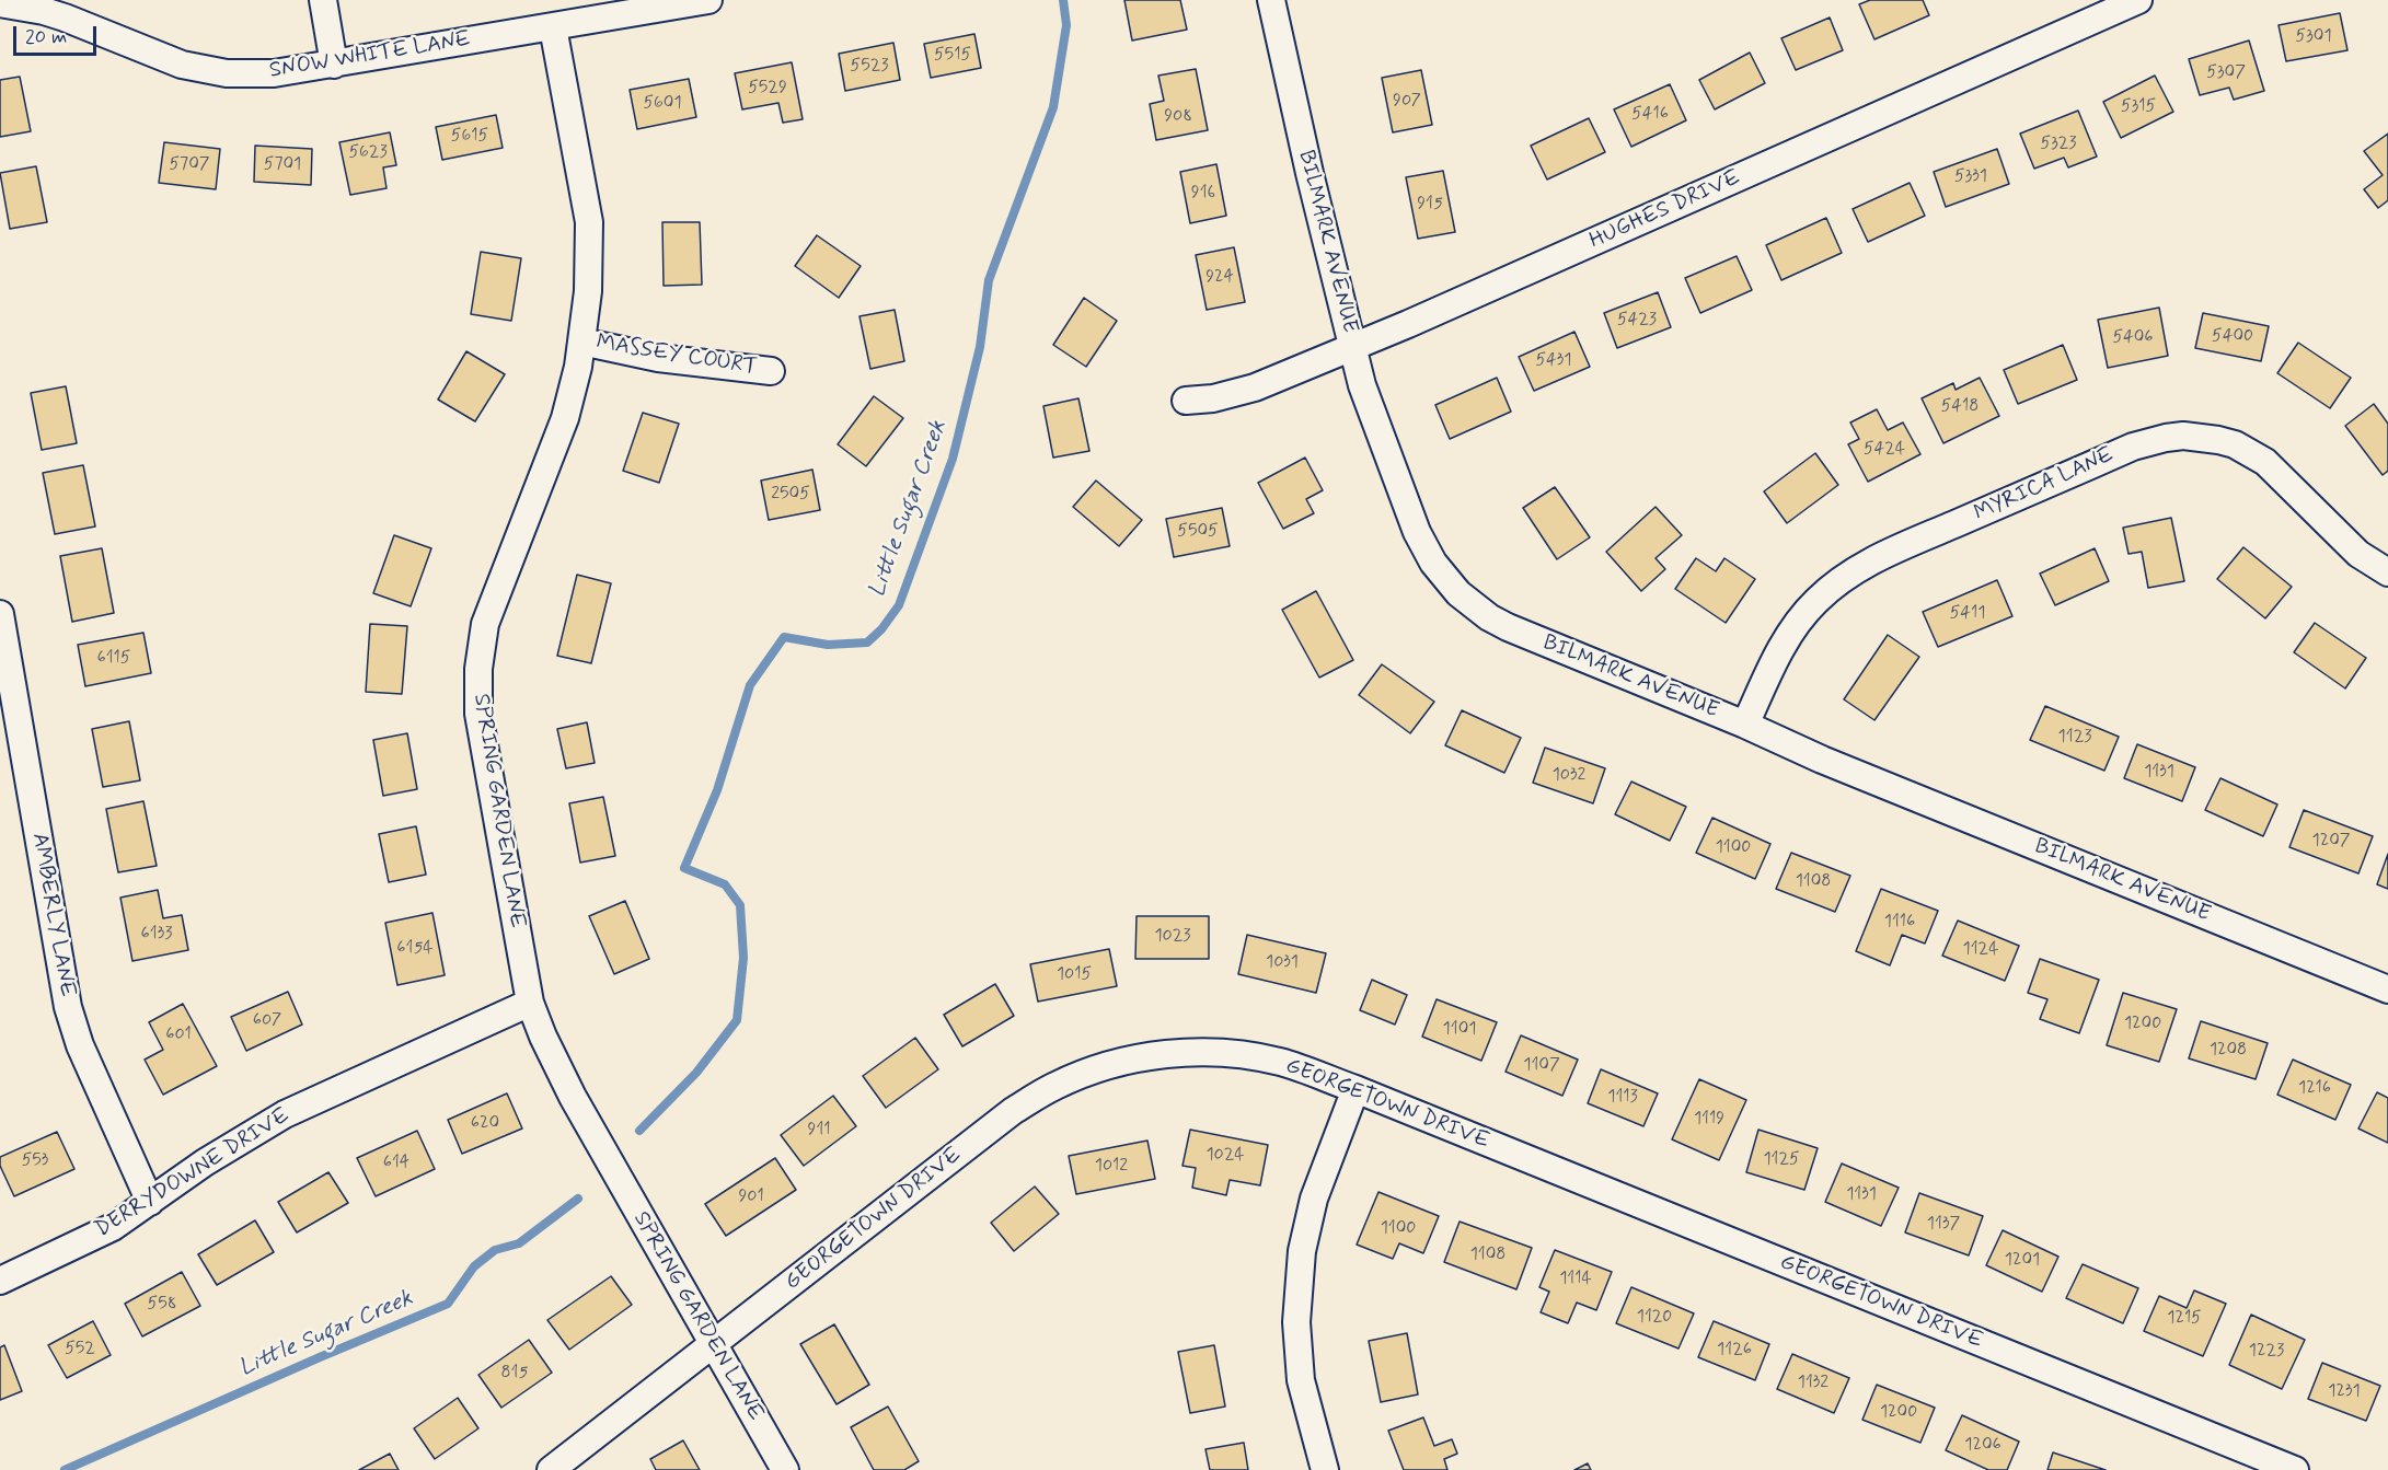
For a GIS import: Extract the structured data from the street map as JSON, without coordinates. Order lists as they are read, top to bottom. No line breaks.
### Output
{"streets":{"street":["SNOW WHITE LANE","HUGHES DRIVE","BILMARK AVENUE","MASSEY COURT","MYRICA LANE","SPRING GARDEN LANE","AMBERLY LANE","GEORGETOWN DRIVE","DERRYDOWNE DRIVE"]},"crossings":[["SNOW WHITE LANE","SPRING GARDEN LANE"],["HUGHES DRIVE","BILMARK AVENUE"],["BILMARK AVENUE","MYRICA LANE"],["MASSEY COURT","SPRING GARDEN LANE"],["SPRING GARDEN LANE","GEORGETOWN DRIVE"],["SPRING GARDEN LANE","DERRYDOWNE DRIVE"],["AMBERLY LANE","DERRYDOWNE DRIVE"]],"water":["Little Sugar Creek"],"house_numbers":["5301","5515","5523","5307","5529","907","5601","5315","5416","908","5615","5323","5623","5707","5701","5331","916","915","924","5423","5400","5406","5431","5418","5424","2505","5505","5411","6115","1123","1131","1032","1207","1100","1108","1116","6133","1023","6154","1124","1031","1015","607","1200","1101","601","1208","1107","1216","1113","1119","620","911","1024","1125","553","614","1012","1131","901","1137","1100","1108","1201","1114","558","1120","1215","552","1126","1223","815","1132","1231","1200","1206"],"scale_bar":"20 m"}
